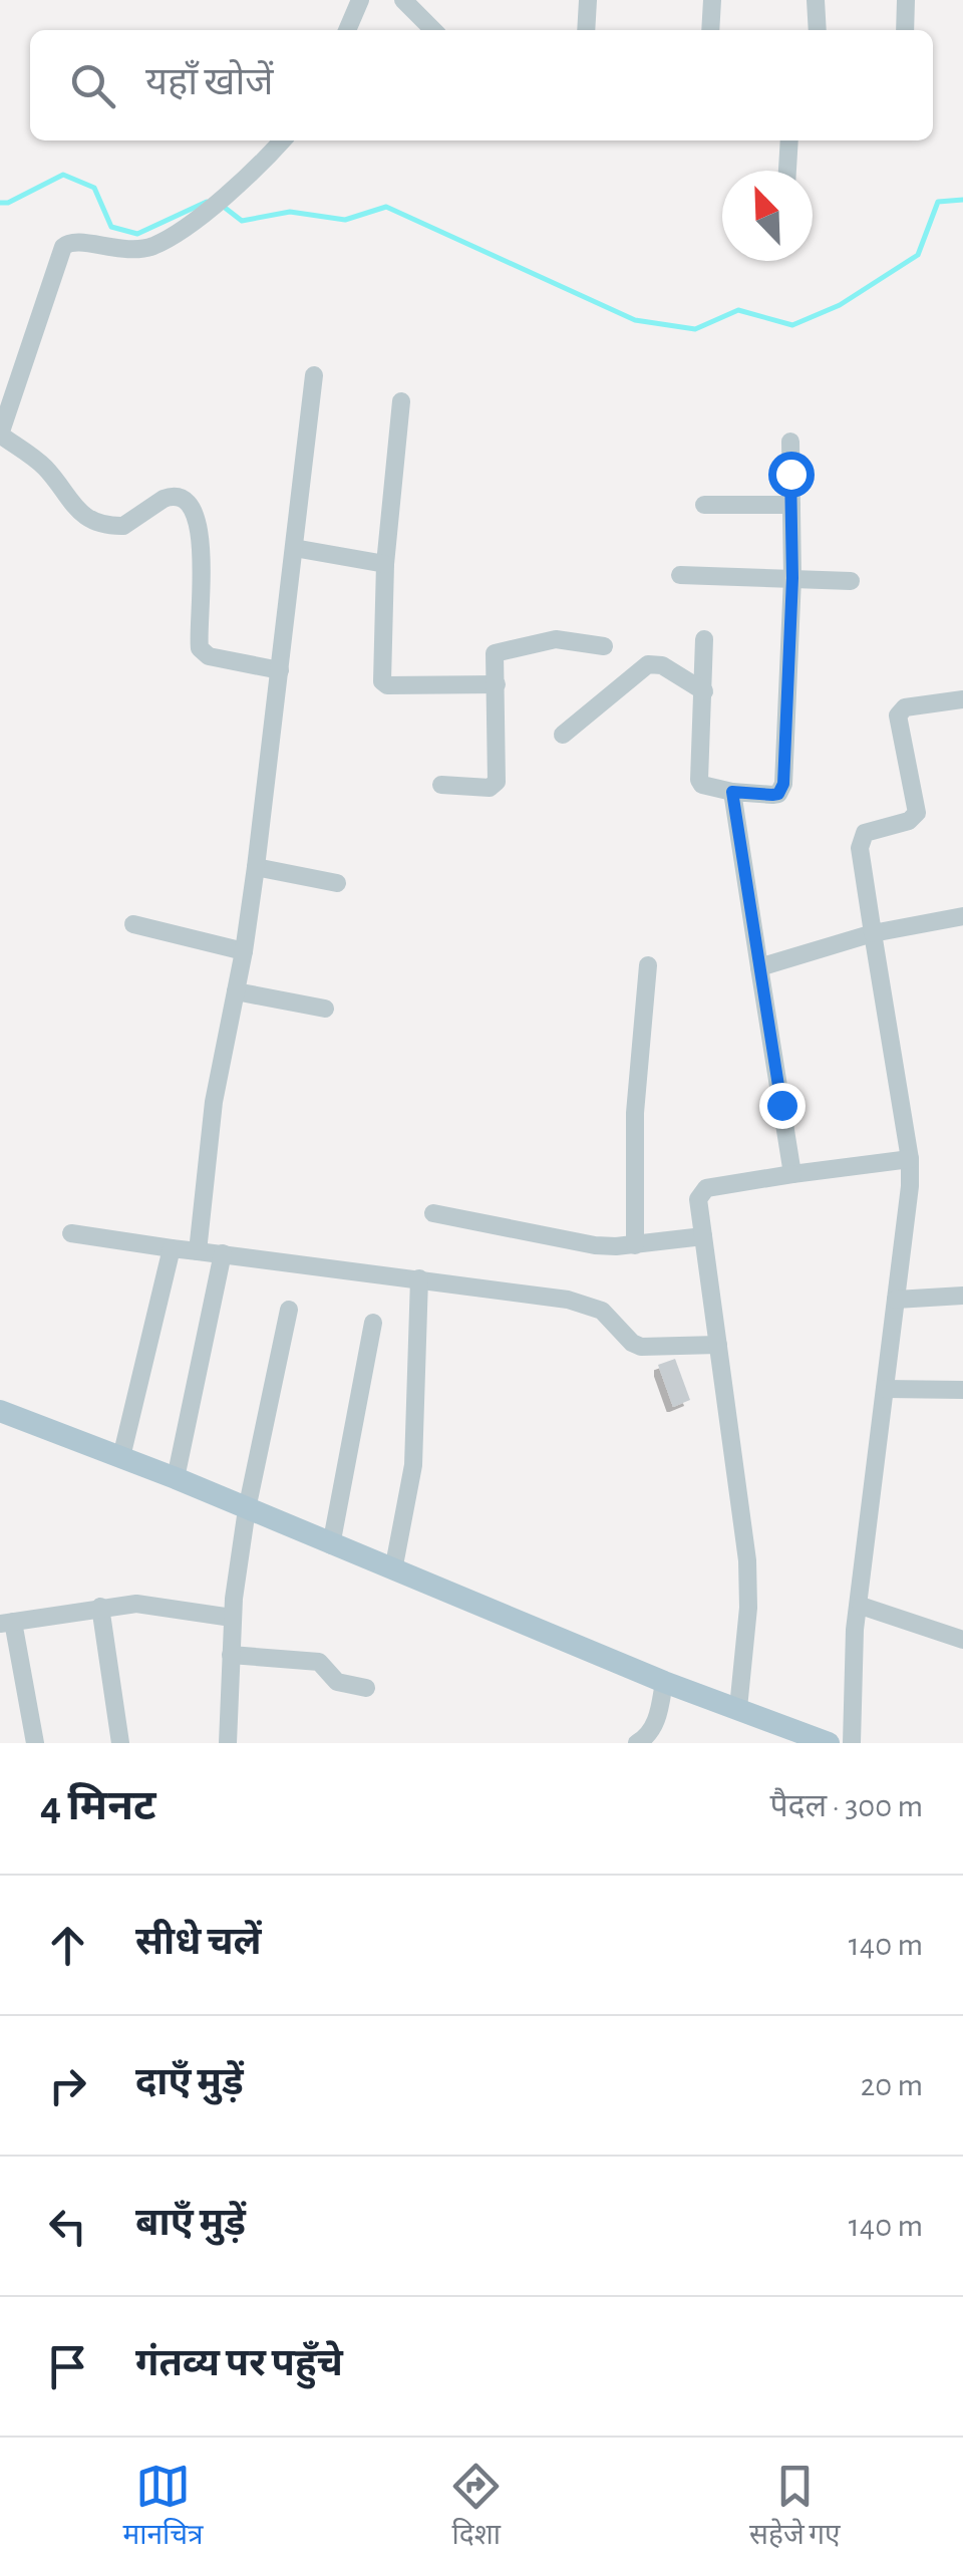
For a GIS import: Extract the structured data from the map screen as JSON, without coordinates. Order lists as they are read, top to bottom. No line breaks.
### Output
{"north":"top left","page":{"search":"यहाँ खोजें","heading":["4 मिनट","पैदल · 300 m"],"list":[["सीधे चलें","140 m"],["दाएँ मुड़ें","20 m"],["बाएँ मुड़ें","140 m"],"गंतव्य पर पहुँचे"],"nav":["मानचित्र","दिशा","सहेजे गए"]}}
